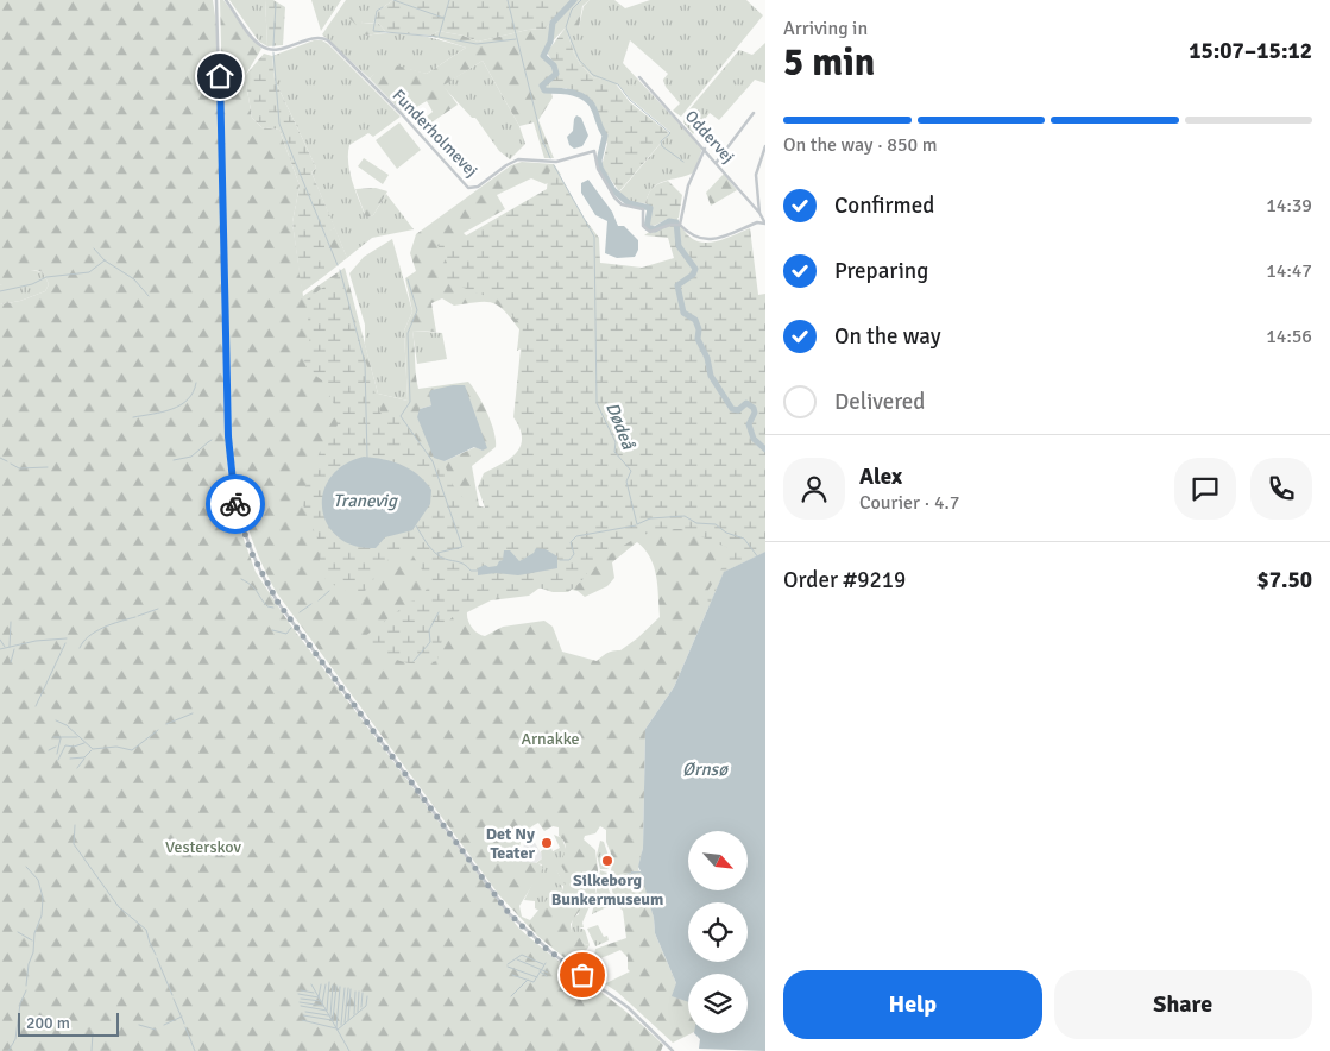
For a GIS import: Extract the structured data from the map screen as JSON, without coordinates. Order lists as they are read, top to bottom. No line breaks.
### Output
{"streets":{"street":["Funderholmevej","Oddervej"]},"water":["Dødeå","Tranevig","Ørnsø"],"parks":["Arnakke","Vesterskov"],"places":["Det Ny Teater","Silkeborg Bunkermuseum"],"scale_bar":"200 m","north":"bottom right","page":{"heading":["5 min","Arriving in","15:07–15:12"],"panel":["Alex","Courier · 4.7","Order #9219","$7.50"],"bar":"On the way · 850 m","list":[["Confirmed","14:39"],["Preparing","14:47"],["On the way","14:56"],"Delivered"],"buttons":["Help","Share"],"scale":"200 m"}}
